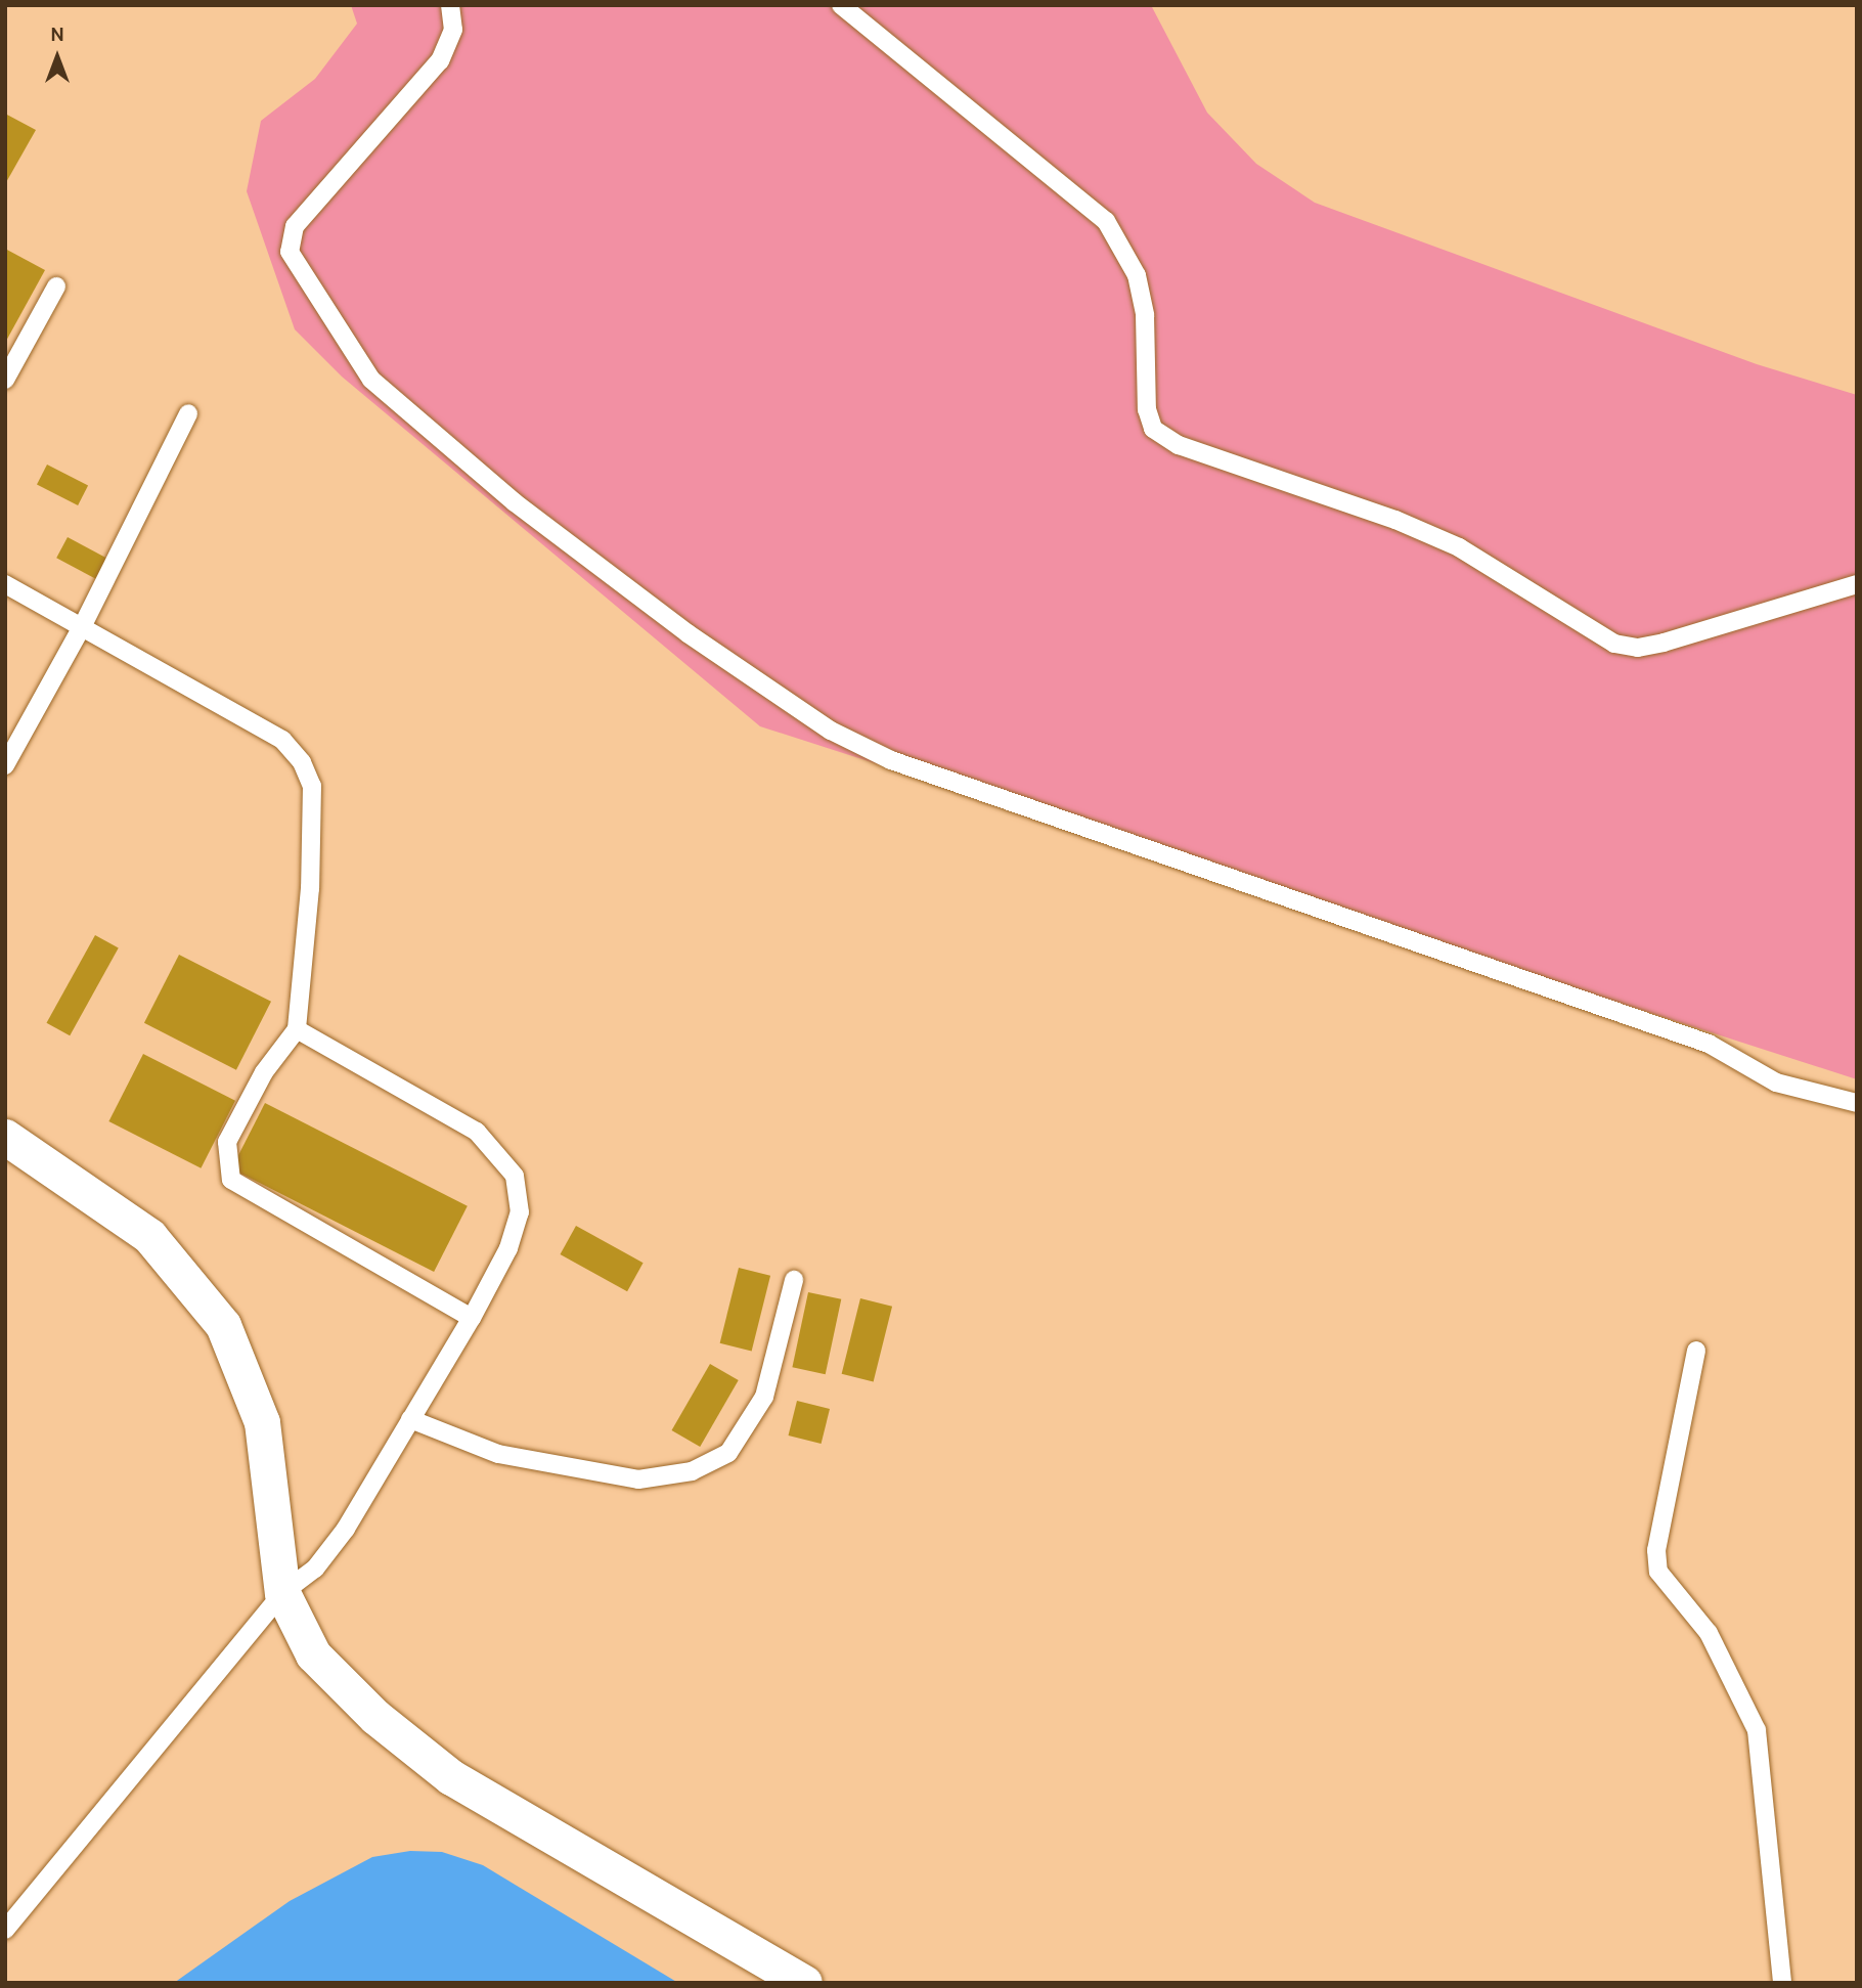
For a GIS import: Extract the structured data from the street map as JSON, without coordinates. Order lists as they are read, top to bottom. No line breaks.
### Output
{"north":"top"}
